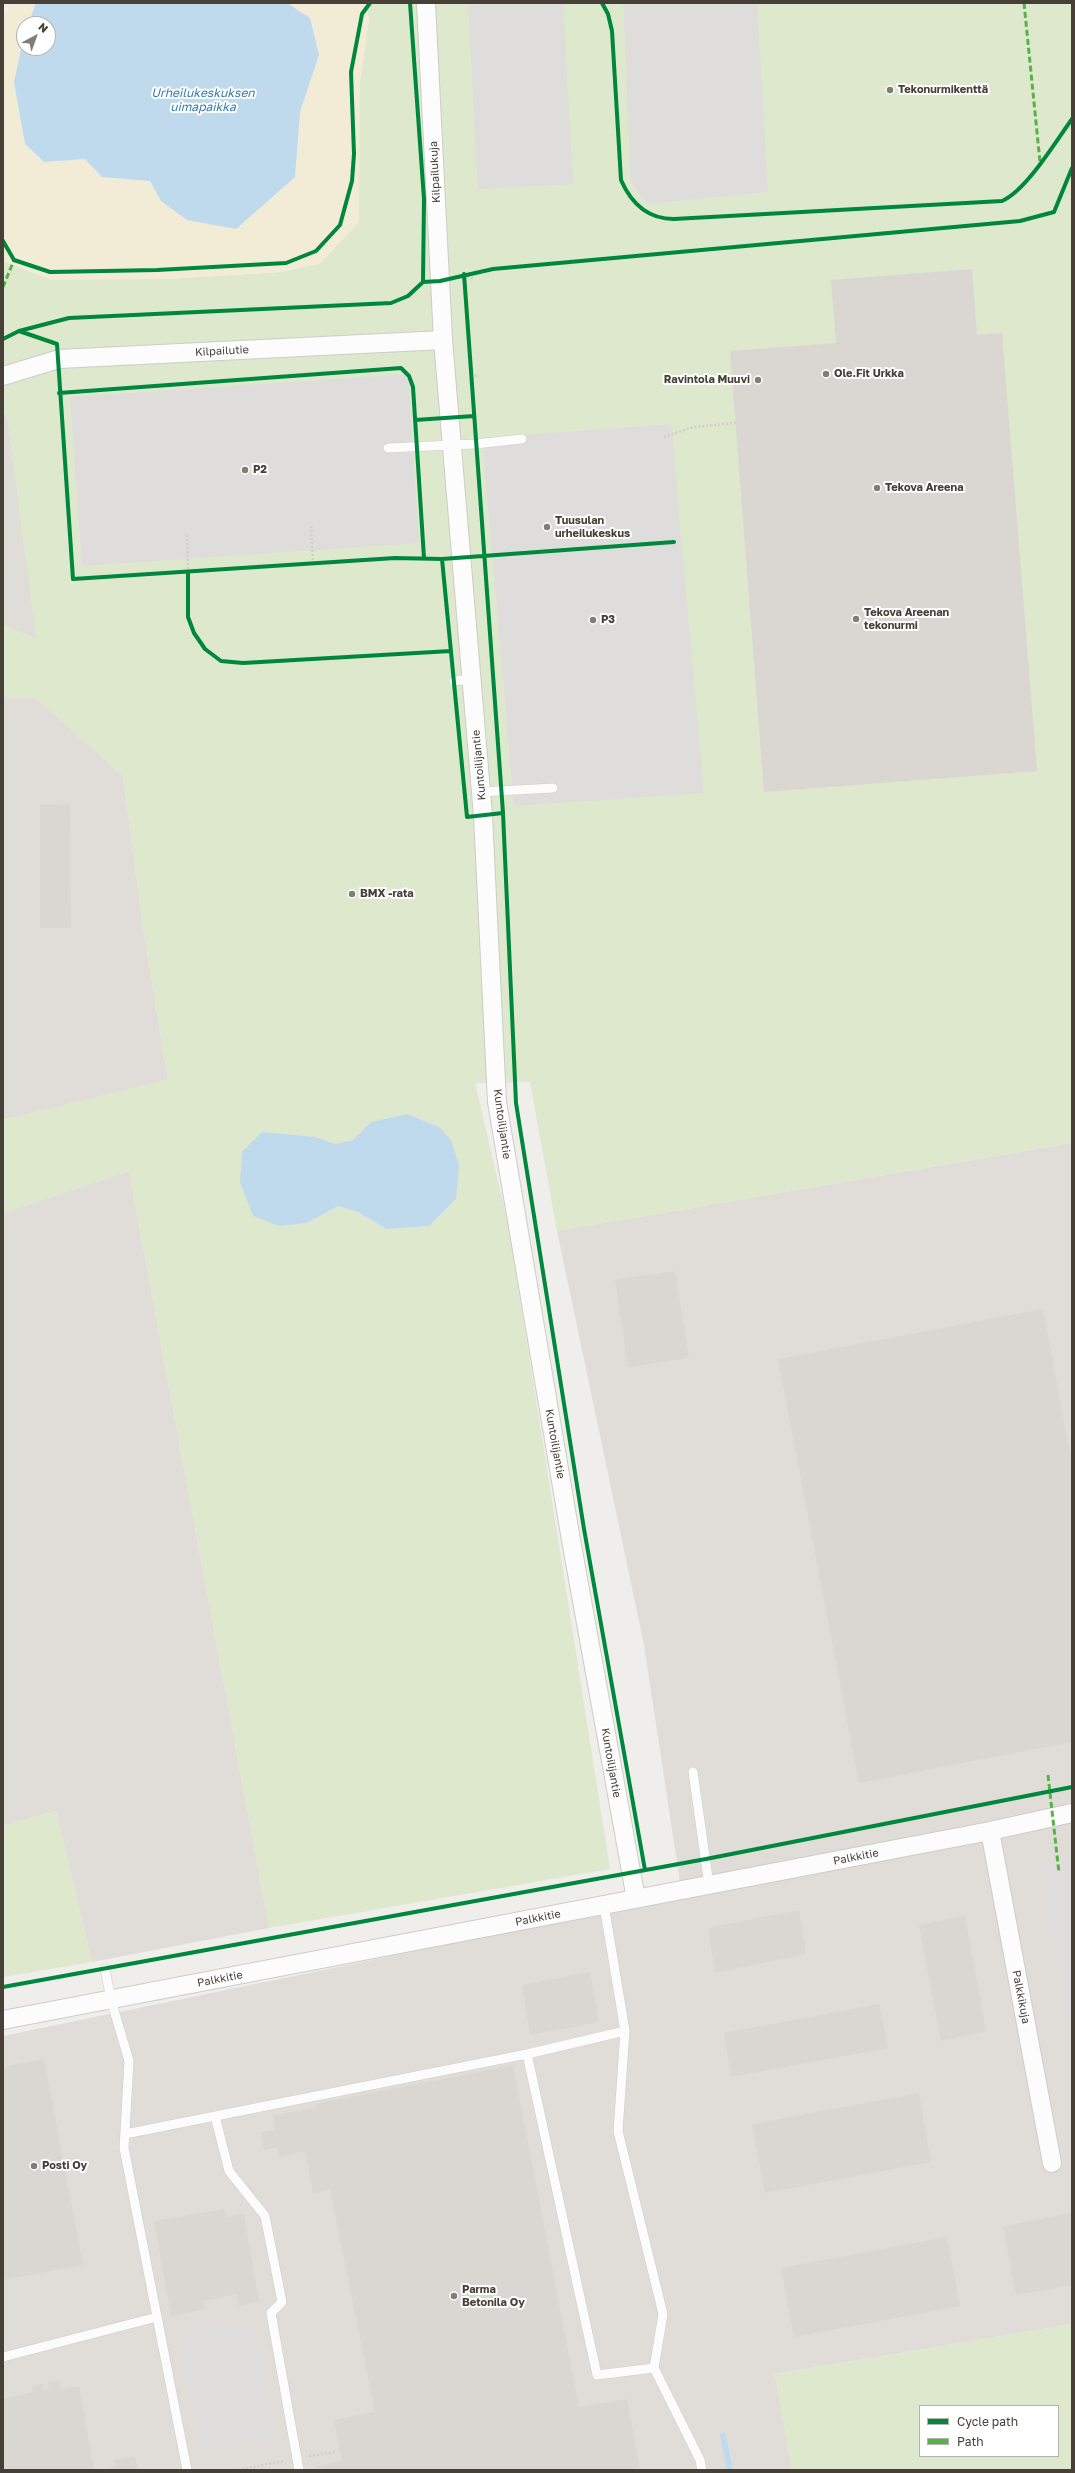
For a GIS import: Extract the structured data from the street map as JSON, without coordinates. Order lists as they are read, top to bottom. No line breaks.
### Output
{"streets":{"street":["Kilpailukuja","Kilpailutie","Kuntoilijantie","Palkkitie","Palkkikuja"]},"crossings":[["Kilpailukuja","Kilpailutie"],["Kilpailukuja","Kuntoilijantie"],["Kilpailutie","Kuntoilijantie"],["Kuntoilijantie","Palkkitie"],["Palkkitie","Palkkikuja"]],"water":["Urheilukeskuksen uimapaikka"],"places":["Tekonurmikenttä","Ole.Fit Urkka","Ravintola Muuvi","P2","Tekova Areena","Tuusulan urheilukeskus","Tekova Areenan tekonurmi","P3","BMX -rata","Posti Oy","Parma Betonila Oy"],"legend":["Cycle path","Path"],"north":"top right"}
